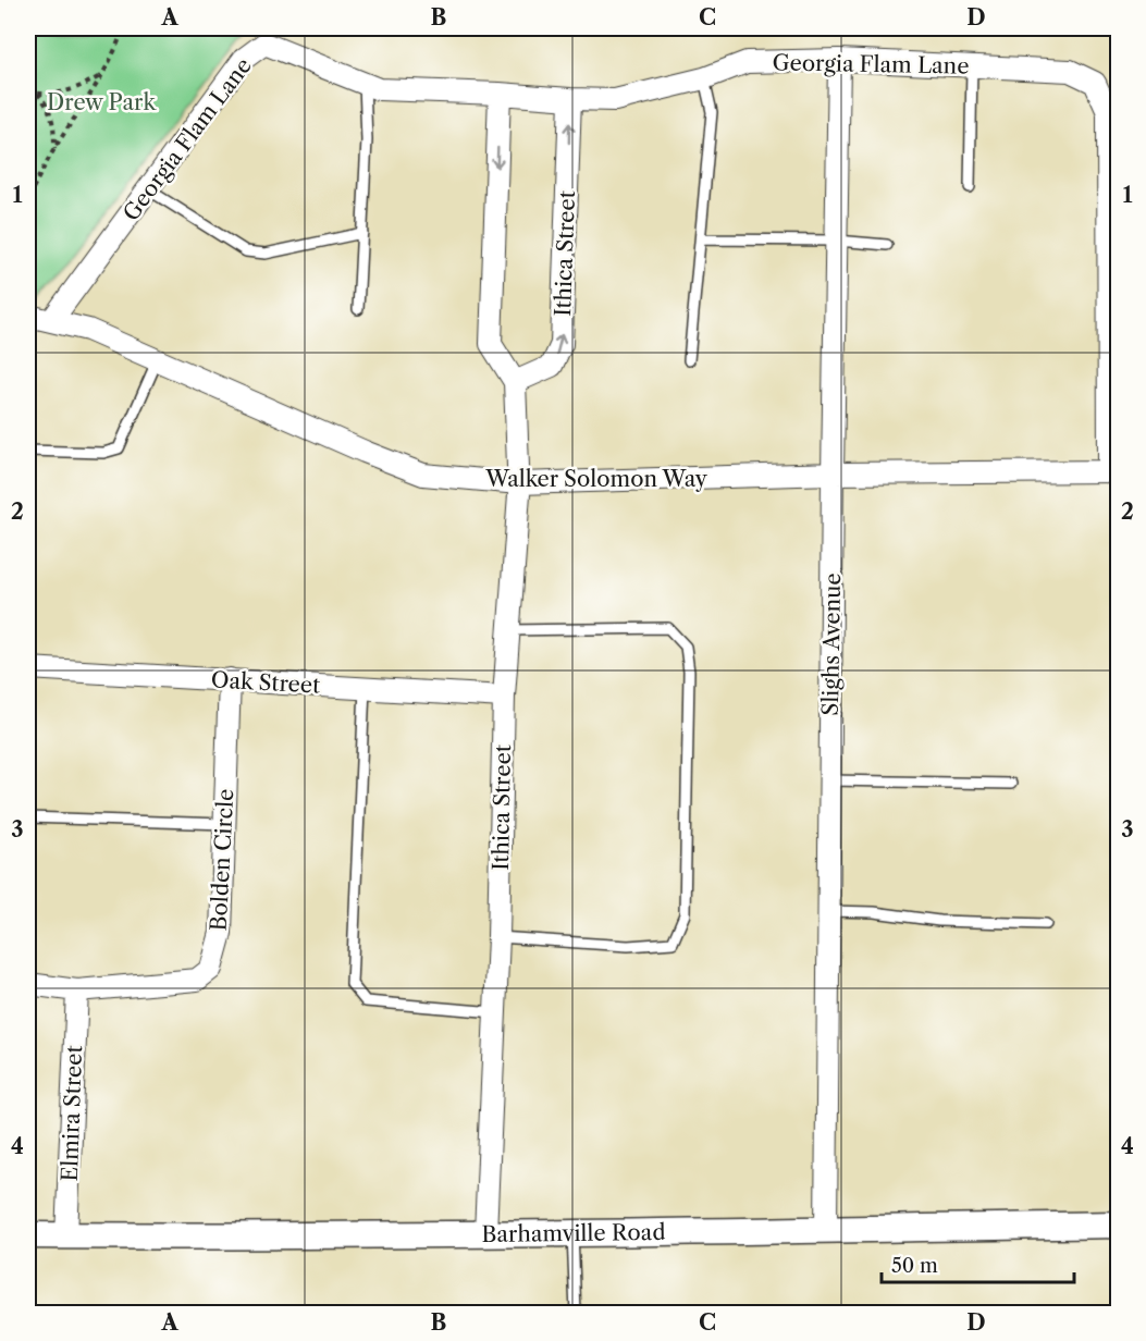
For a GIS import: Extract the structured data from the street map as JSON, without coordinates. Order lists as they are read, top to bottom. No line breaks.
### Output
{"streets":{"street":["Georgia Flam Lane","Ithica Street","Walker Solomon Way","Slighs Avenue","Oak Street","Bolden Circle","Elmira Street","Barhamville Road"]},"crossings":[["Georgia Flam Lane","Ithica Street"],["Georgia Flam Lane","Walker Solomon Way"],["Georgia Flam Lane","Slighs Avenue"],["Ithica Street","Walker Solomon Way"],["Ithica Street","Oak Street"],["Ithica Street","Barhamville Road"],["Walker Solomon Way","Slighs Avenue"],["Slighs Avenue","Barhamville Road"],["Oak Street","Bolden Circle"],["Bolden Circle","Elmira Street"],["Elmira Street","Barhamville Road"]],"parks":["Drew Park"],"scale_bar":"50 m","grid":{"columns":["A","B","C","D"],"rows":["1","2","3","4"]}}
